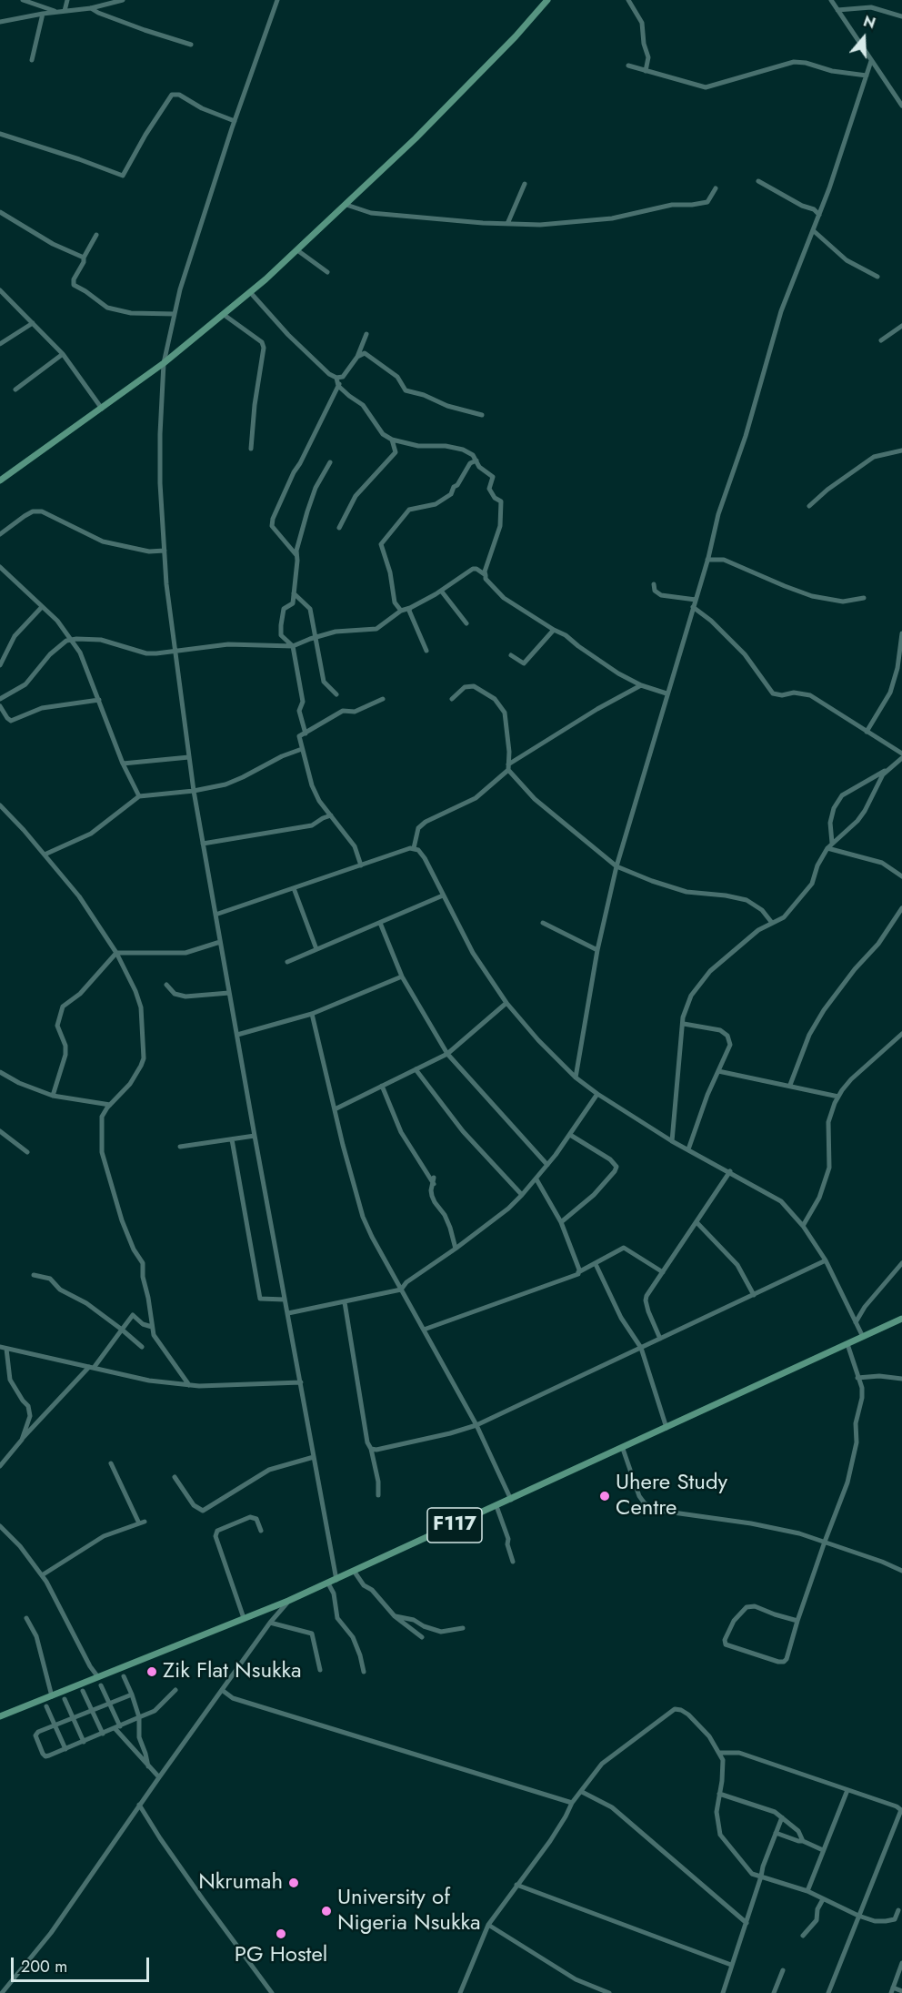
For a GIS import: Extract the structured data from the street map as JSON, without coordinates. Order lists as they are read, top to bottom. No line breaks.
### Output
{"streets":{"main road":["F117"]},"places":["Uhere Study Centre","Zik Flat Nsukka","Nkrumah","University of Nigeria Nsukka","PG Hostel"],"scale_bar":"200 m","north":"top"}
